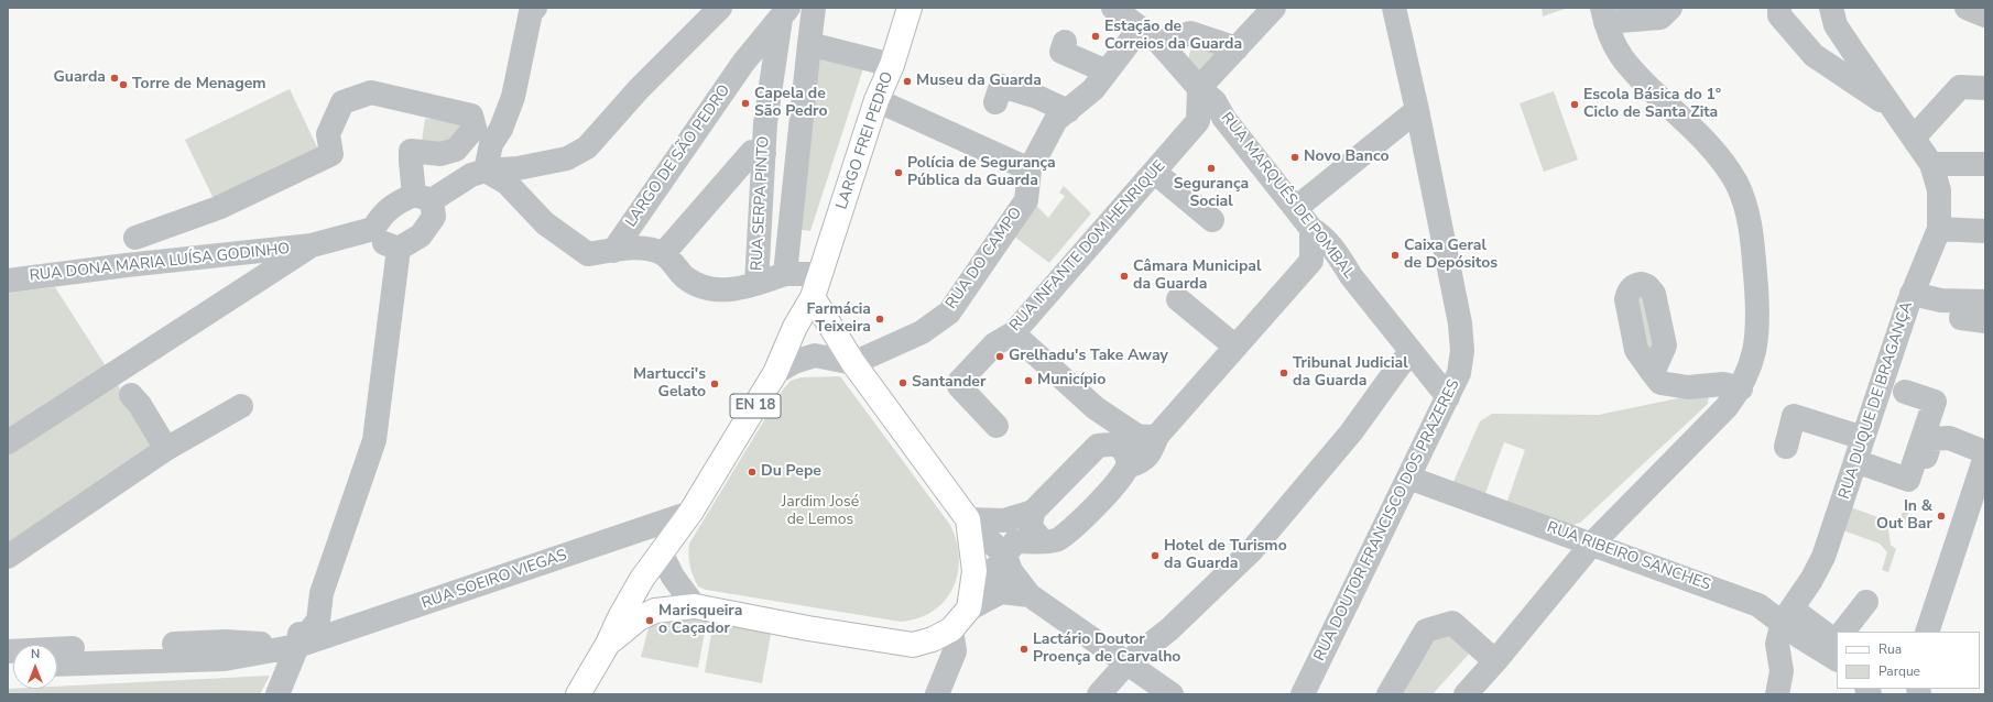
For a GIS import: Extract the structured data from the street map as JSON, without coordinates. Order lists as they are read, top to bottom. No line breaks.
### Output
{"streets":{"main road":["LARGO FREI PEDRO","EN 18"],"street":["LARGO DE SÃO PEDRO","RUA MARQUÊS DE POMBAL","RUA SERPA PINTO","RUA INFANTE DOM HENRIQUE","RUA DO CAMPO","RUA DONA MARIA LUÍSA GODINHO","RUA DUQUE DE BRAGANÇA","RUA DOUTOR FRANCISCO DOS PRAZERES","RUA RIBEIRO SANCHES","RUA SOEIRO VIEGAS"]},"crossings":[["LARGO FREI PEDRO","EN 18"],["LARGO DE SÃO PEDRO","RUA SERPA PINTO"],["RUA MARQUÊS DE POMBAL","RUA DOUTOR FRANCISCO DOS PRAZERES"],["RUA DUQUE DE BRAGANÇA","RUA RIBEIRO SANCHES"],["EN 18","RUA SOEIRO VIEGAS"],["RUA DOUTOR FRANCISCO DOS PRAZERES","RUA RIBEIRO SANCHES"]],"parks":["Jardim José de Lemos"],"places":["Estação de Correios da Guarda","Guarda","Museu da Guarda","Torre de Menagem","Capela de São Pedro","Escola Básica do 1º Ciclo de Santa Zita","Novo Banco","Segurança Social","Polícia de Segurança Pública da Guarda","Caixa Geral de Depósitos","Câmara Municipal da Guarda","Farmácia Teixeira","Grelhadu's Take Away","Tribunal Judicial da Guarda","Município","Santander","Martucci's Gelato","Du Pepe","In & Out Bar","Hotel de Turismo da Guarda","Marisqueira o Caçador","Lactário Doutor Proença de Carvalho"],"legend":["Rua","Parque"],"north":"top"}
